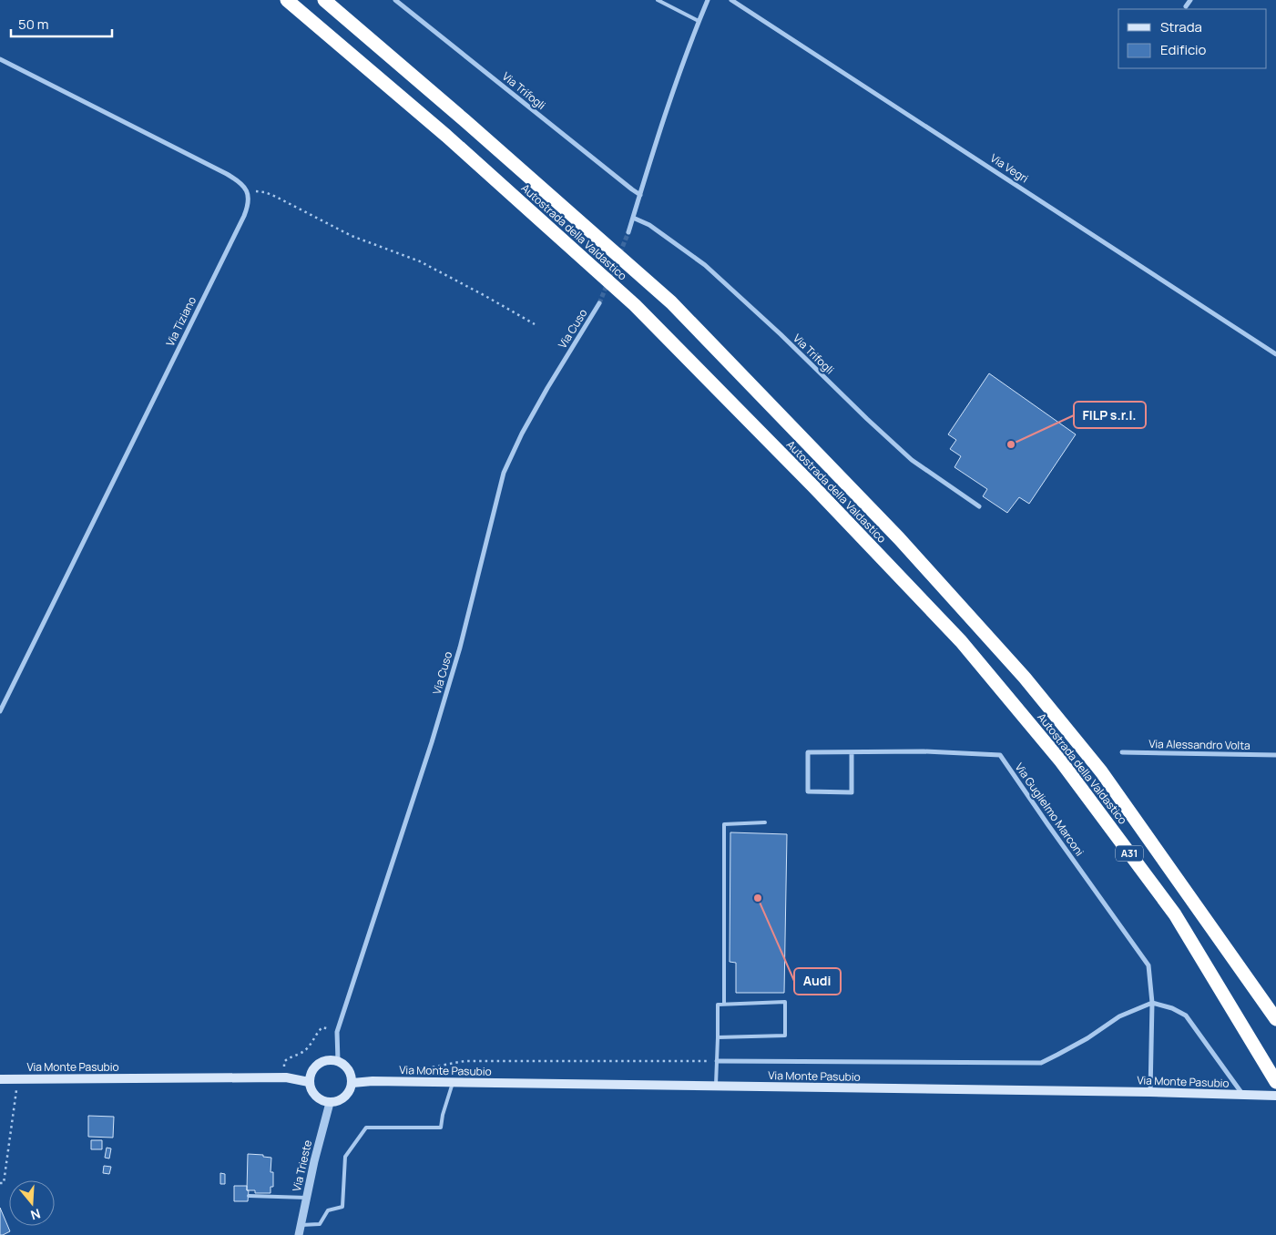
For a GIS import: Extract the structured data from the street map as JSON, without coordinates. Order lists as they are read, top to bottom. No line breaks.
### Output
{"streets":{"highway":["Autostrada della Valdastico","A31"],"main road":["Via Monte Pasubio"],"street":["Via Trifogli","Via Vegri","Via Tiziano","Via Cuso","Via Alessandro Volta","Via Guglielmo Marconi","Via Trieste"]},"crossings":[["Via Cuso","Via Monte Pasubio"],["Via Cuso","Via Trieste"],["Via Guglielmo Marconi","Via Monte Pasubio"],["Via Monte Pasubio","Via Trieste"]],"places":["FILP s.r.l.","Audi"],"legend":["Strada","Edificio"],"scale_bar":"50 m","north":"bottom"}
